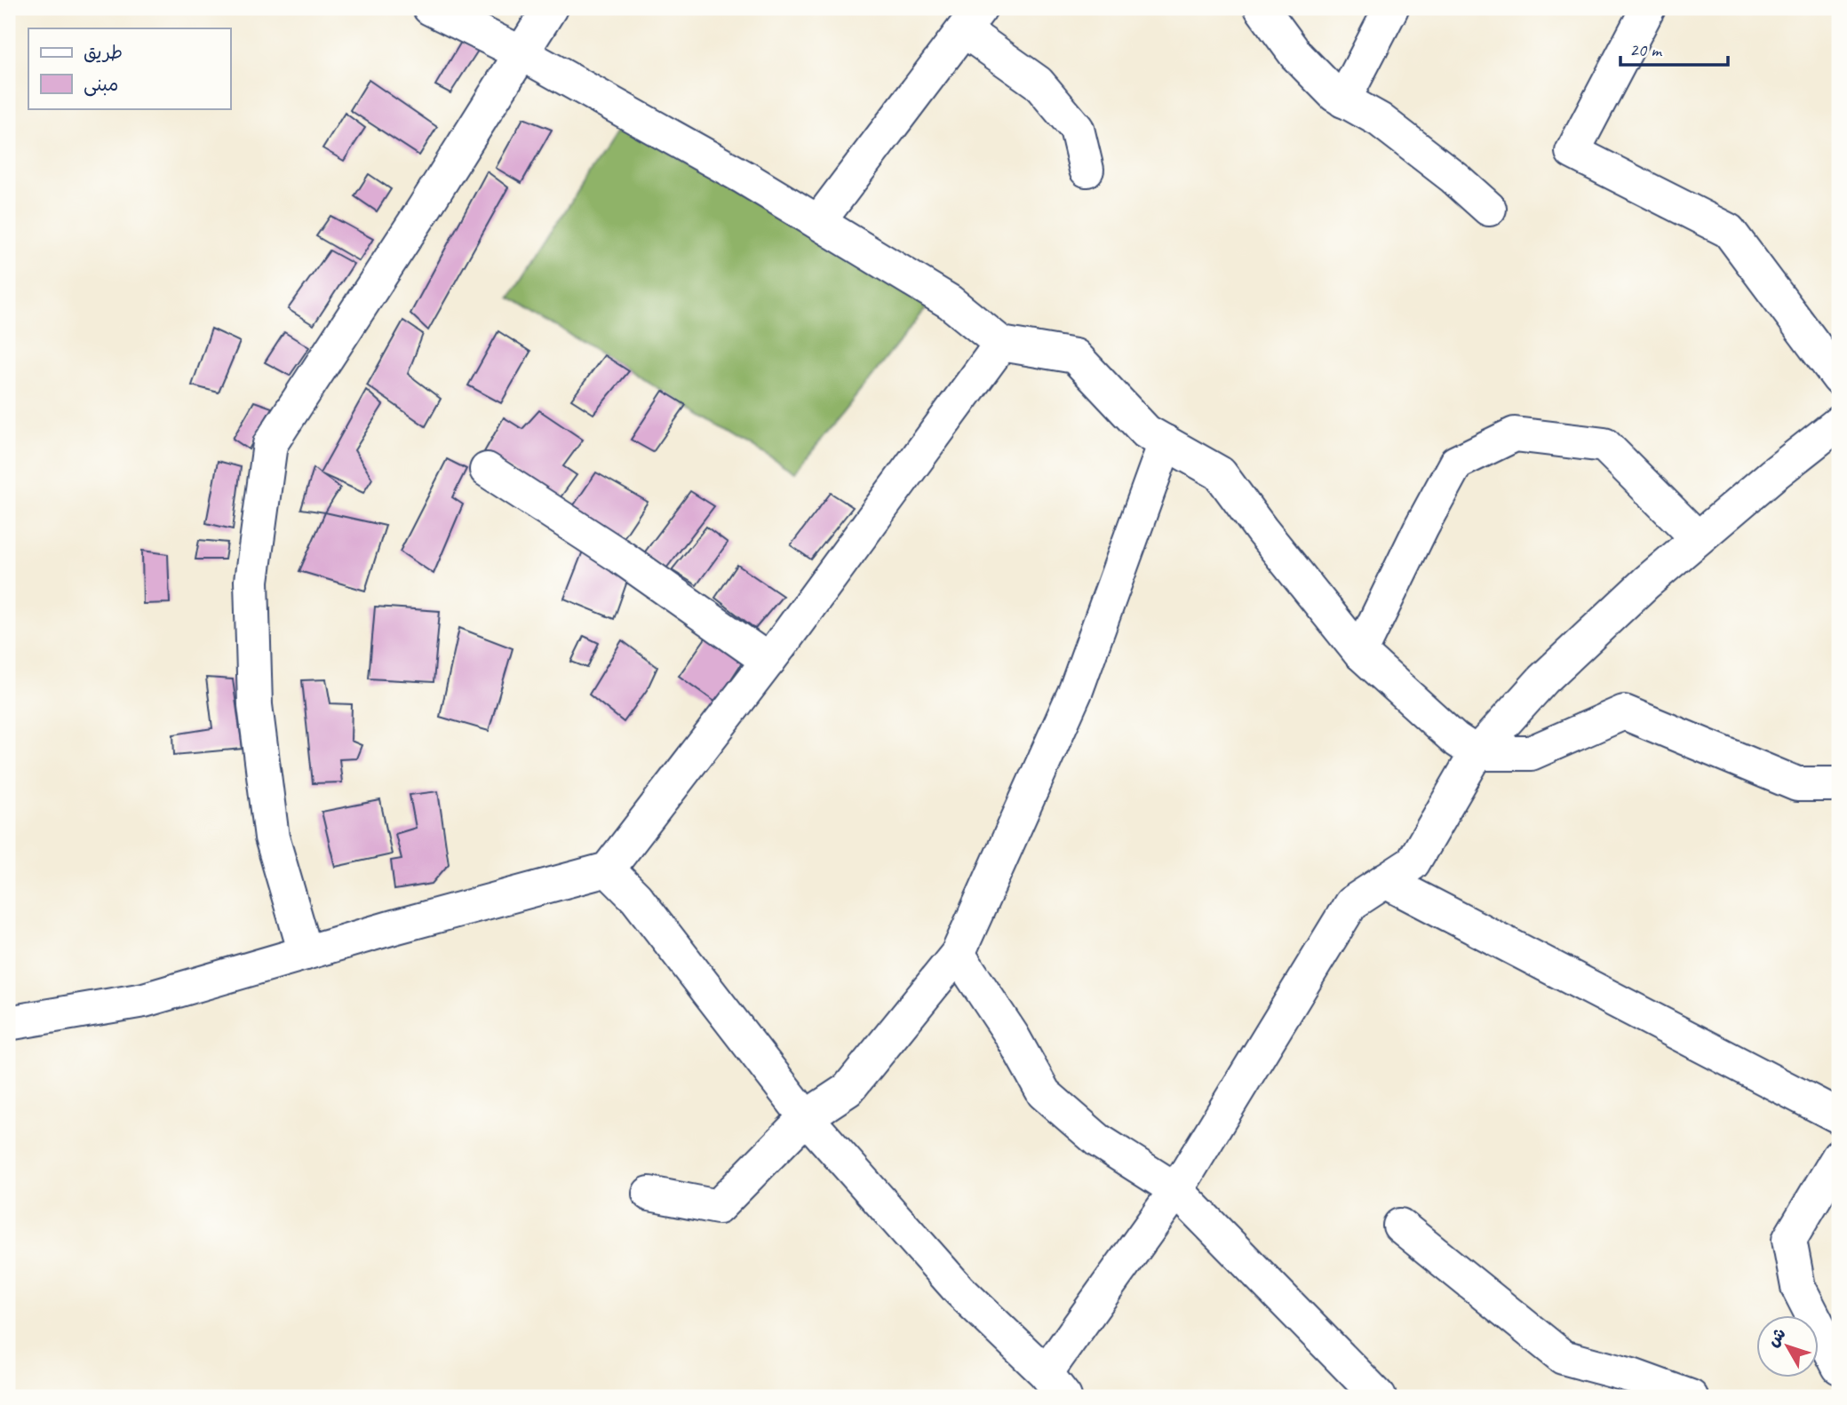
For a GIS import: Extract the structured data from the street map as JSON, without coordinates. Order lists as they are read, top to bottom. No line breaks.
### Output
{"legend":["طريق","مبنى"],"scale_bar":"20 m","north":"top left"}
